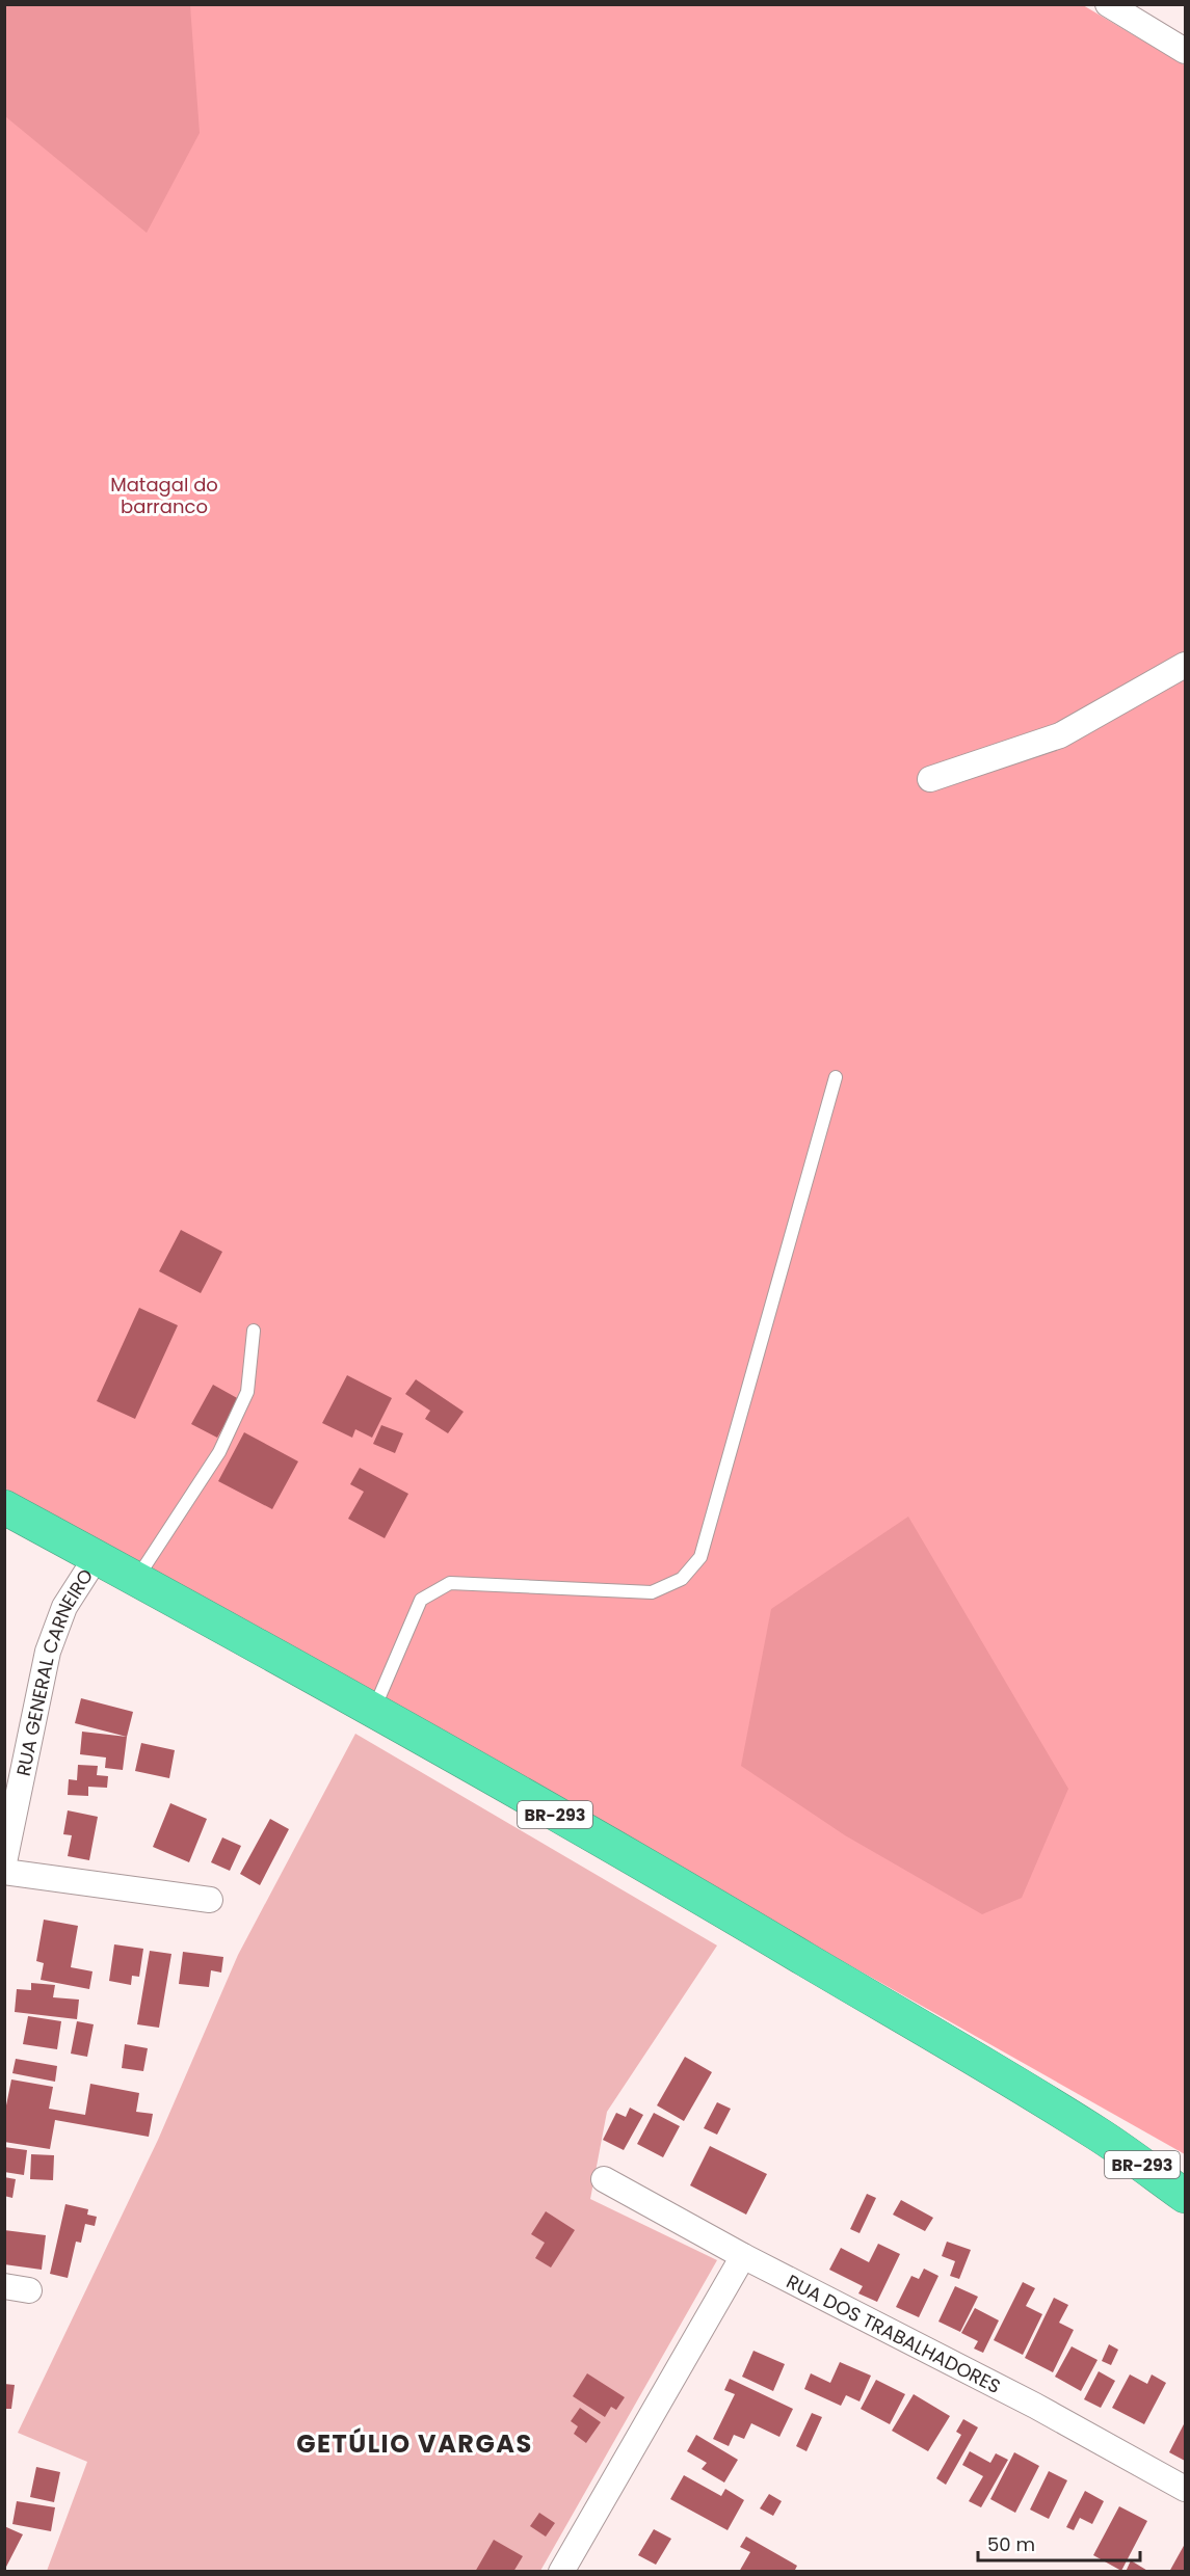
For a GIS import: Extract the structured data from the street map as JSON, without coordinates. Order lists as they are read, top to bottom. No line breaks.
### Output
{"streets":{"highway":["BR-293"],"street":["RUA GENERAL CARNEIRO","RUA DOS TRABALHADORES"]},"crossings":[["RUA GENERAL CARNEIRO","BR-293"]],"districts":["GETÚLIO VARGAS"],"parks":["Matagal do barranco"],"scale_bar":"50 m"}
